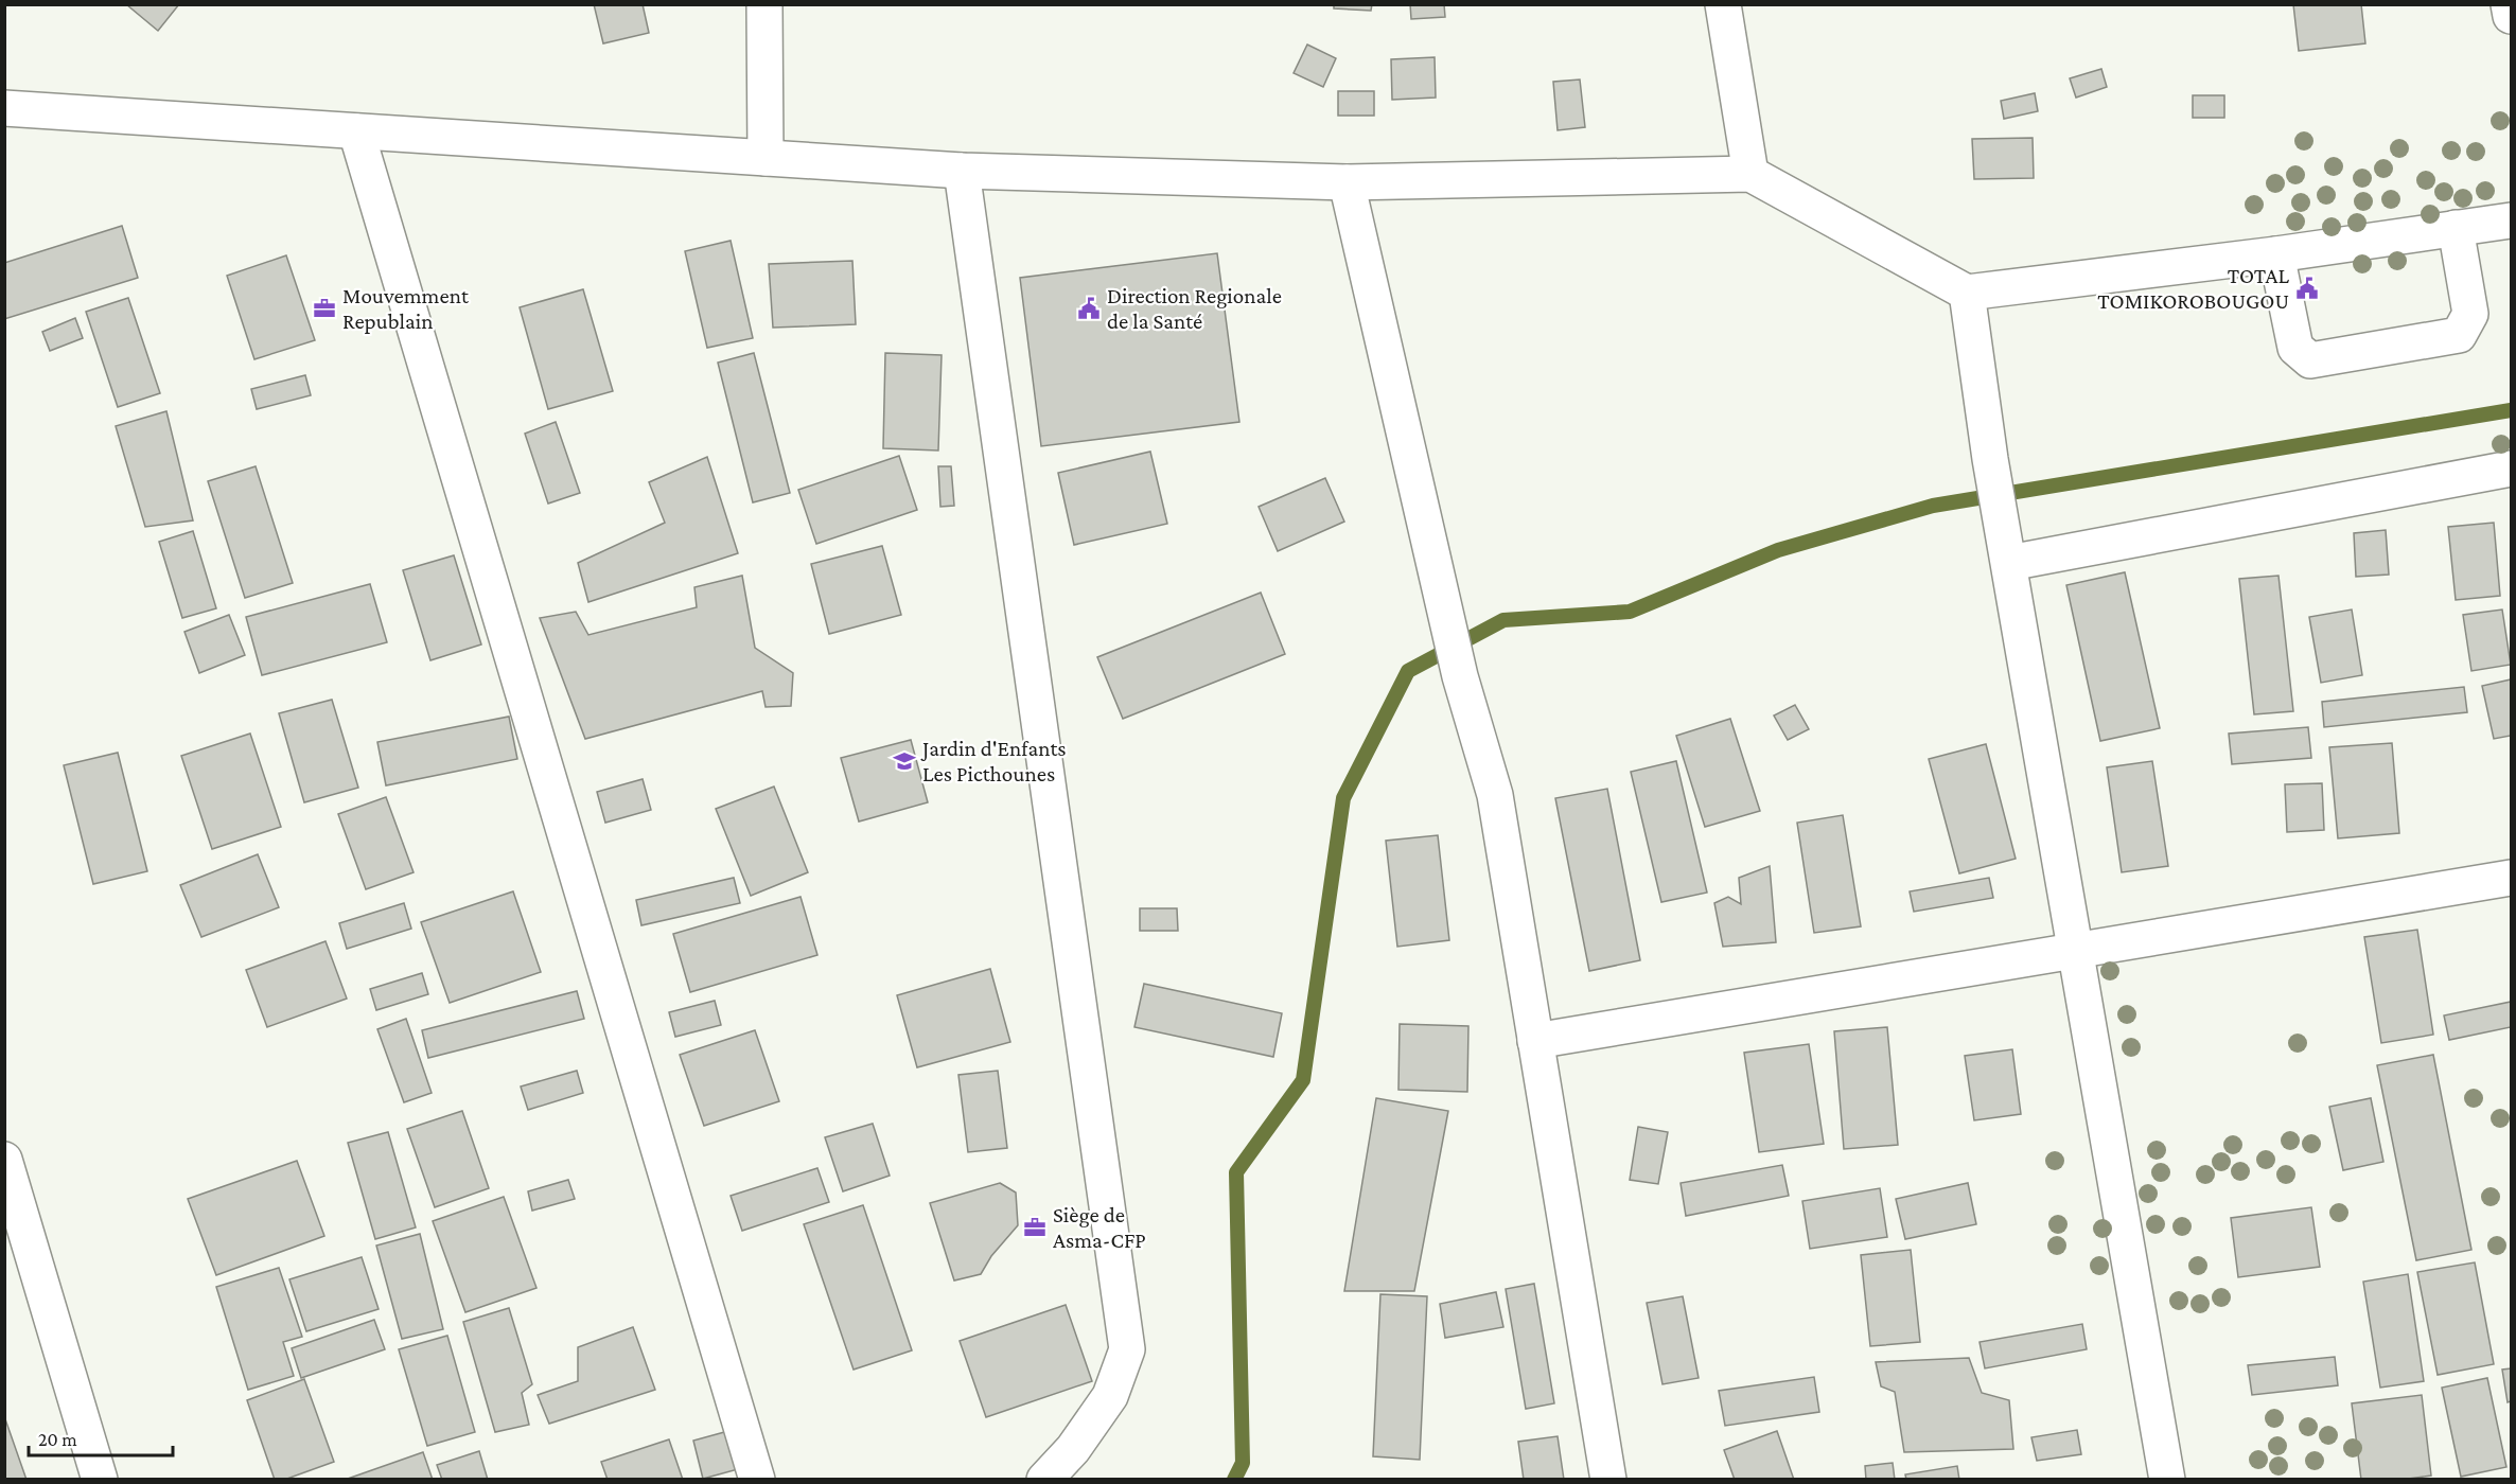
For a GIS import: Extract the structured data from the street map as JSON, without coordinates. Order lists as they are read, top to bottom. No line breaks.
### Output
{"places":{"public building":["TOTAL TOMIKOROBOUGOU","Direction Regionale de la Santé"],"office":["Mouvemment Republain","Siège de Asma-CFP"],"school or university":["Jardin d'Enfants Les Picthounes"]},"scale_bar":"20 m"}
